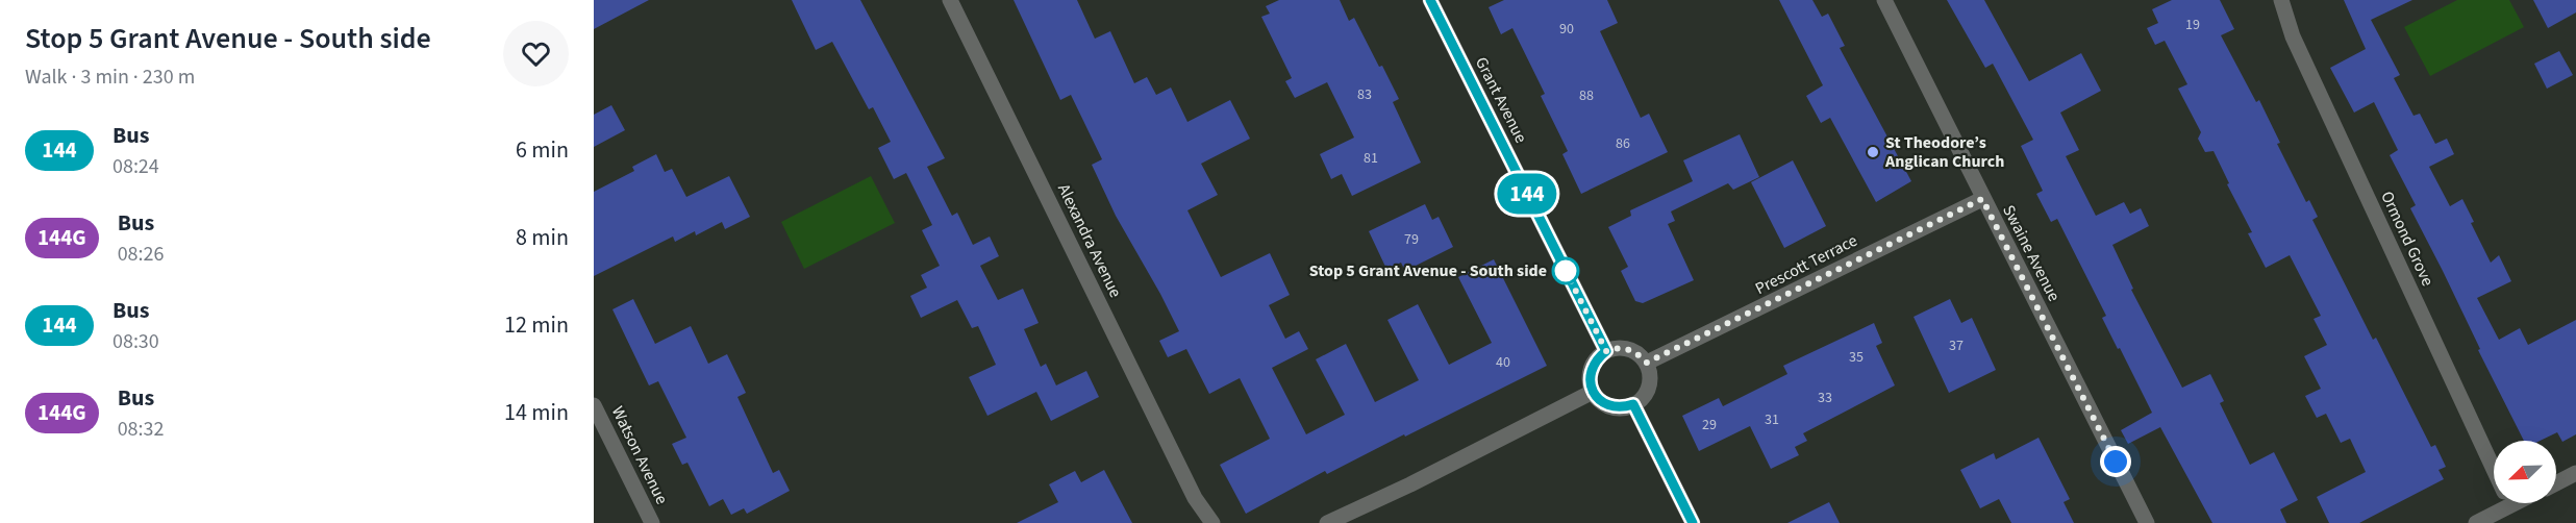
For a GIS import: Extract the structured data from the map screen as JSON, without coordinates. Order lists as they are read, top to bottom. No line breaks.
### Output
{"streets":{"street":["Grant Avenue","Ormond Grove","Alexandra Avenue","Swaine Avenue","Prescott Terrace","Watson Avenue"]},"crossings":[["Grant Avenue","Prescott Terrace"],["Swaine Avenue","Prescott Terrace"]],"places":["St Theodore’s Anglican Church","Stop 5 Grant Avenue - South side"],"lines":["bus line 144"],"house_numbers":["19","90","83","88","86","81","79","37","35","40","33","31","29"],"north":"bottom left","page":{"heading":["Stop 5 Grant Avenue - South side","Walk · 3 min · 230 m"],"on_map":"144","list":[{"mark":"144","name":"Bus","note":"08:24","value":"6 min"},{"mark":"144G","name":"Bus","note":"08:26","value":"8 min"},{"mark":"144","name":"Bus","note":"08:30","value":"12 min"},{"mark":"144G","name":"Bus","note":"08:32","value":"14 min"}]}}
